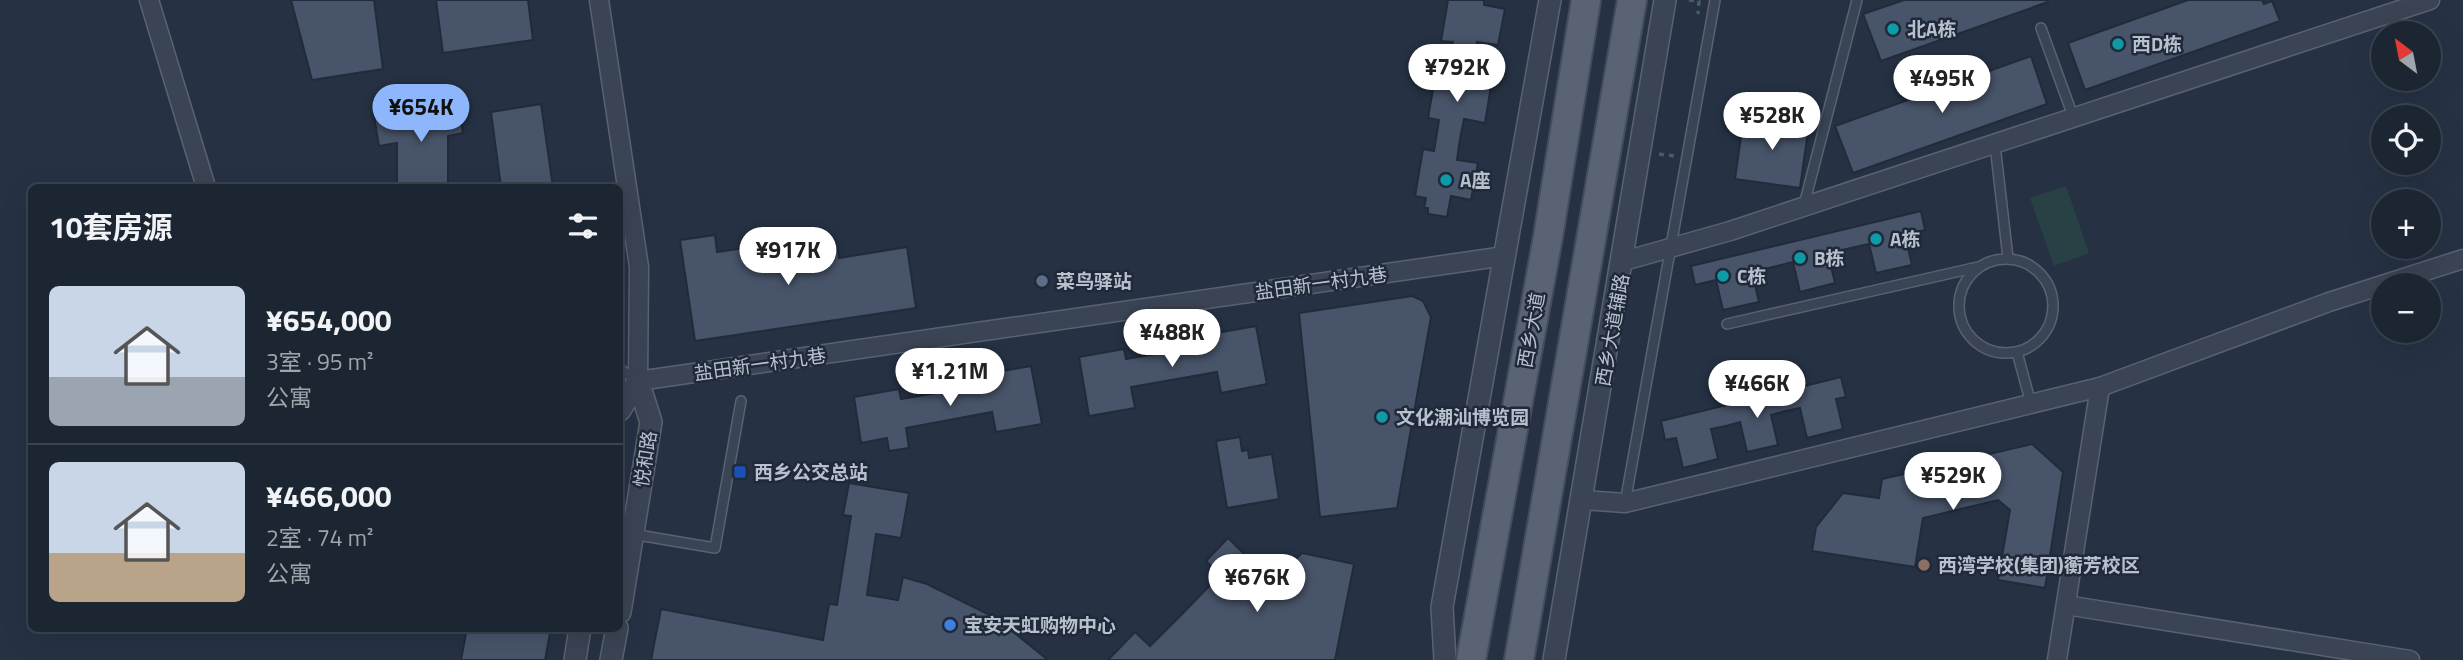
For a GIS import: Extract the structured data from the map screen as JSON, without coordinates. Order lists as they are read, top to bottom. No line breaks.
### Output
{"streets":{"main road":["西乡大道"],"street":["盐田新一村九巷","西乡大道辅路","悦和路"]},"crossings":[["盐田新一村九巷","悦和路"]],"places":{"other":["北A栋","西D栋","A座","A栋","B栋","C栋","菜鸟驿站","文化潮汕博览园","西湾学校(集团)蘅芳校区","宝安天虹购物中心"],"transit":["西乡公交总站"]},"north":"top left","page":{"map_buttons":["+","−"],"price":["¥792K","¥495K","¥654K","¥528K","¥917K","¥488K","¥1.21M","¥466K","¥529K","¥676K"],"heading":"10套房源","list":[{"name":"¥654,000","note":"3室 · 95 m² · 公寓"},{"name":"¥466,000","note":"2室 · 74 m² · 公寓"}]}}
